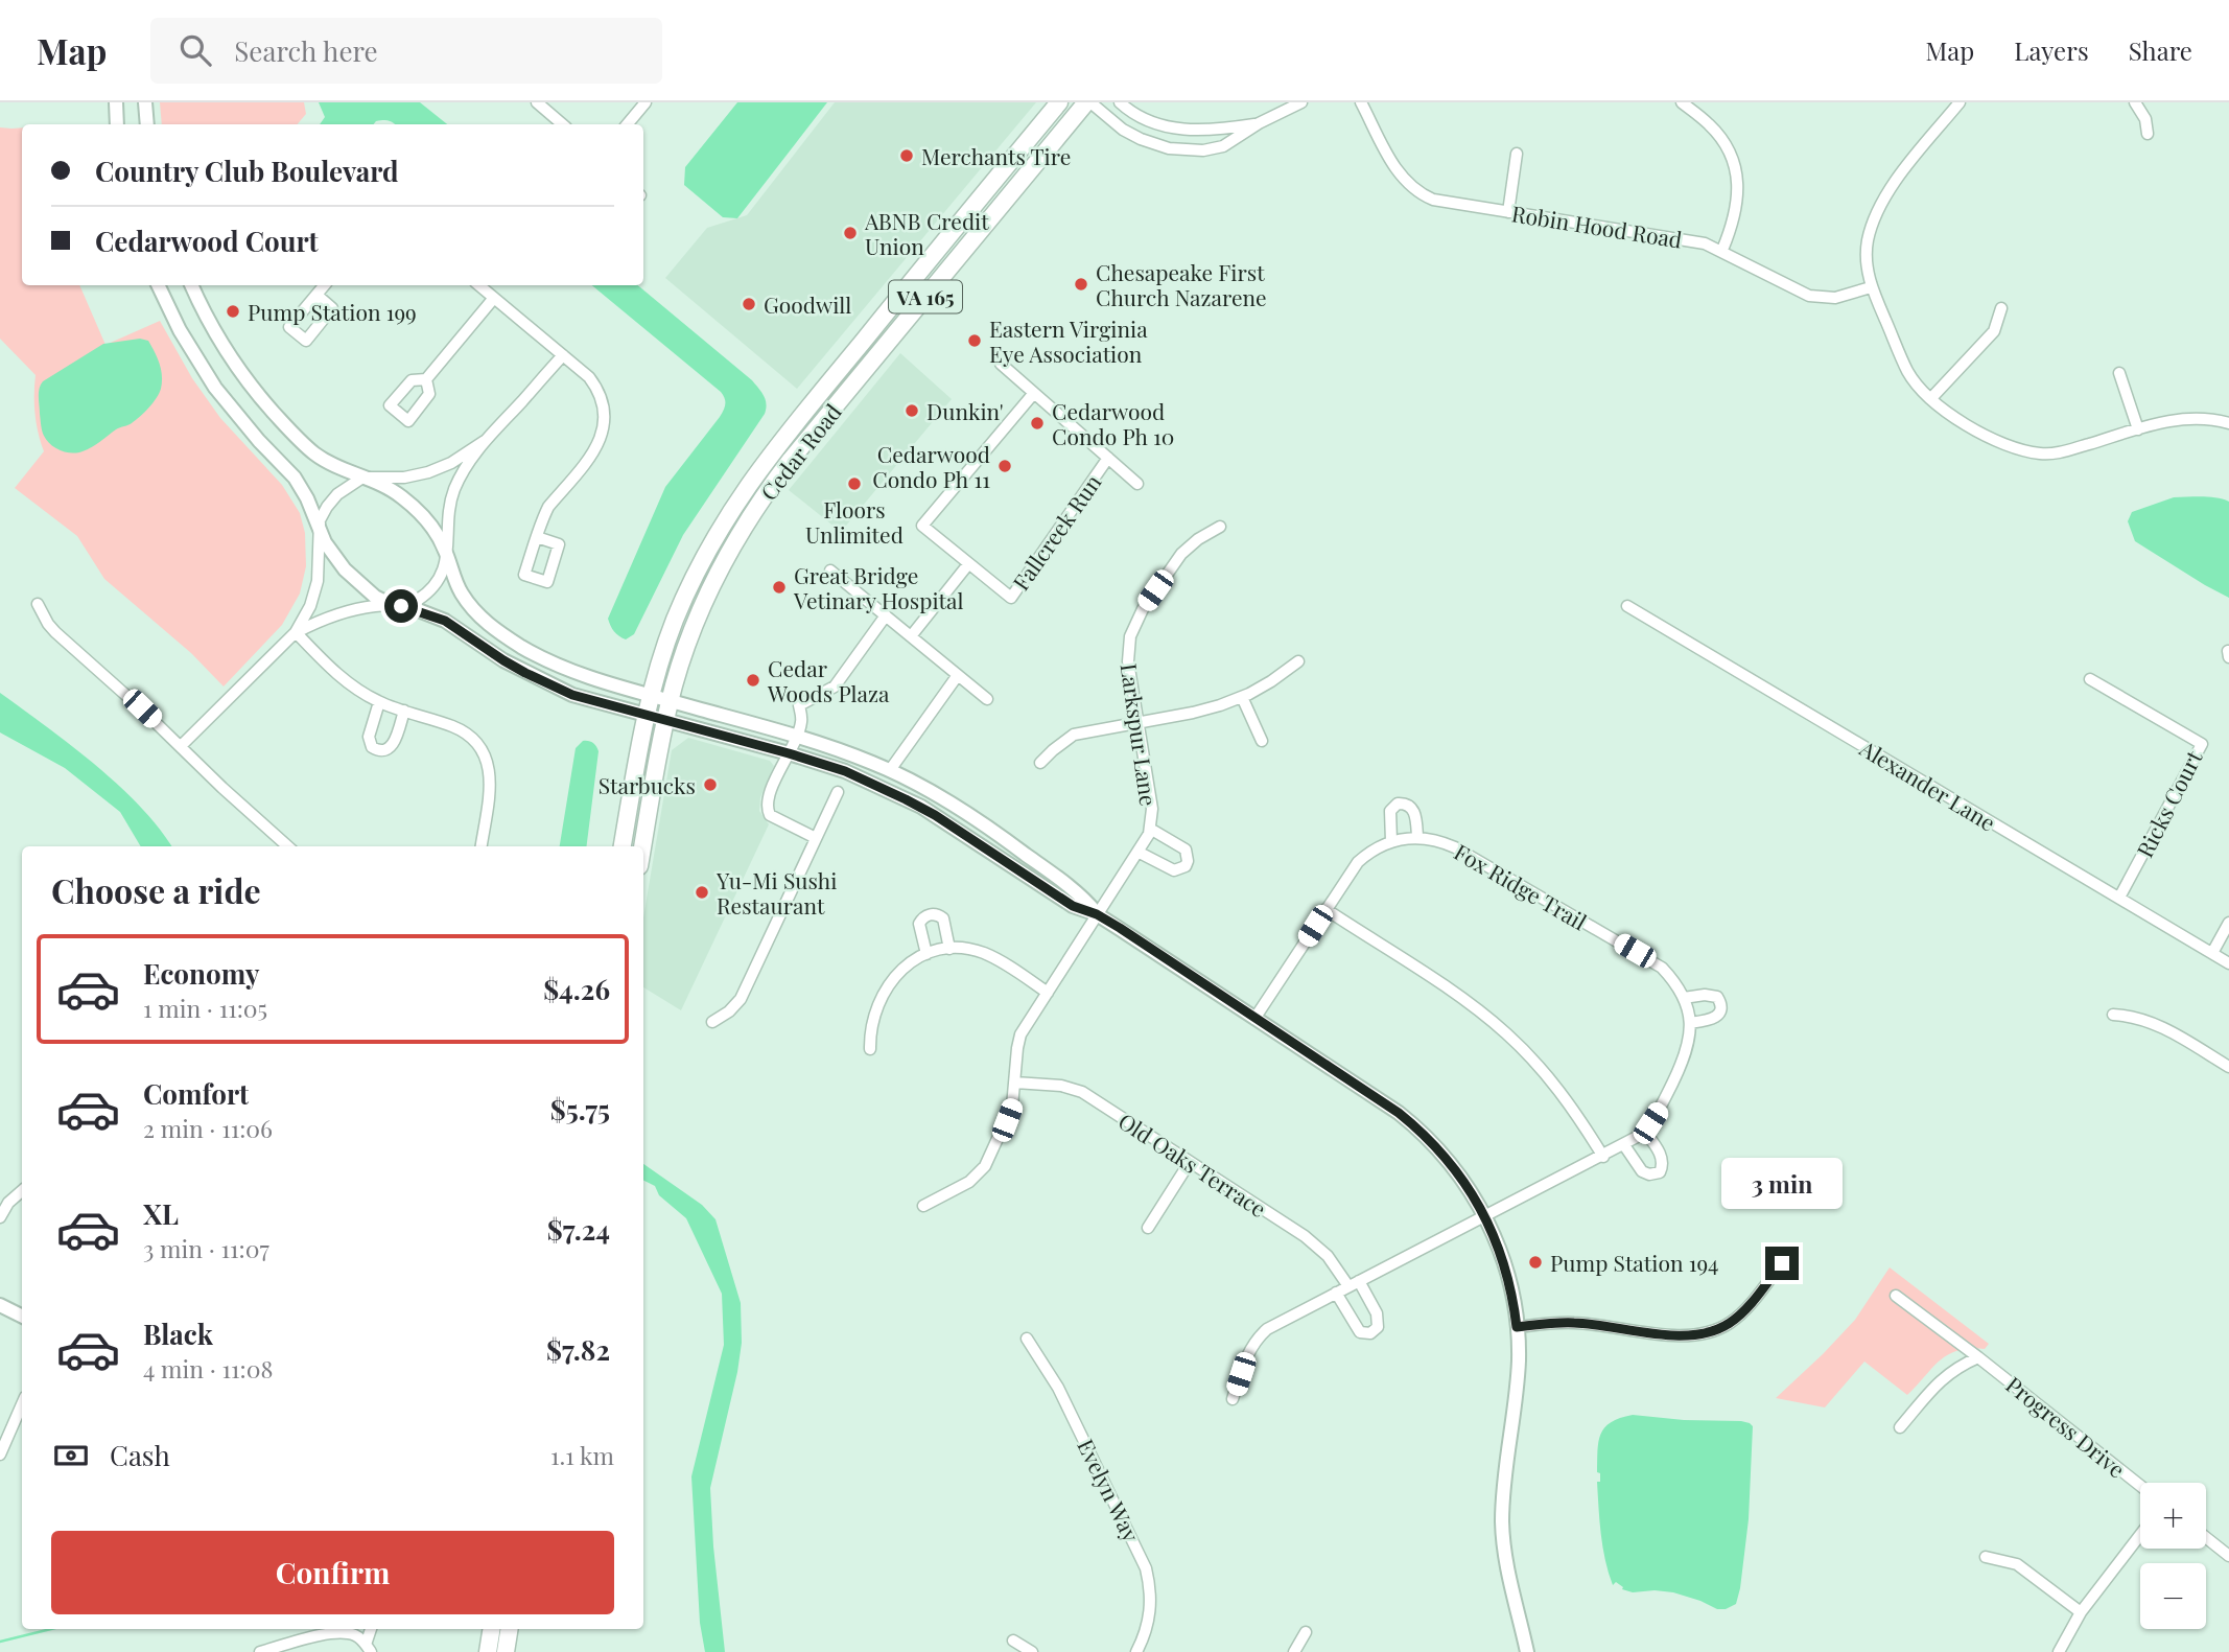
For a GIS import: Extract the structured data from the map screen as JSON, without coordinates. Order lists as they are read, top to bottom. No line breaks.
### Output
{"streets":{"main road":["VA 165","Cedar Road"],"street":["Robin Hood Road","Fallcreek Run","Larkspur Lane","Alexander Lane","Ricks Court","Fox Ridge Trail","Old Oaks Terrace","Progress Drive","Evelyn Way"]},"crossings":[["Larkspur Lane","Old Oaks Terrace"],["Alexander Lane","Ricks Court"],["Fox Ridge Trail","Old Oaks Terrace"]],"places":["Merchants Tire","ABNB Credit Union","Chesapeake First Church Nazarene","Goodwill","Pump Station 199","Eastern Virginia Eye Association","Dunkin'","Cedarwood Condo Ph 10","Cedarwood Condo Ph 11","Floors Unlimited","Great Bridge Vetinary Hospital","Cedar Woods Plaza","Starbucks","Yu-Mi Sushi Restaurant","Pump Station 194"],"page":{"header":"Map","search":"Search here","nav":["Map","Layers","Share"],"banner":["Country Club Boulevard","Cedarwood Court"],"heading":"Choose a ride","list":[{"name":"Economy","note":"1 min · 11:05","value":"$4.26"},{"name":"Comfort","note":"2 min · 11:06","value":"$5.75"},{"name":"XL","note":"3 min · 11:07","value":"$7.24"},{"name":"Black","note":"4 min · 11:08","value":"$7.82"}],"bubble":"3 min","pay":["Cash","1.1 km"],"map_buttons":["+","−"],"buttons":"Confirm"}}
